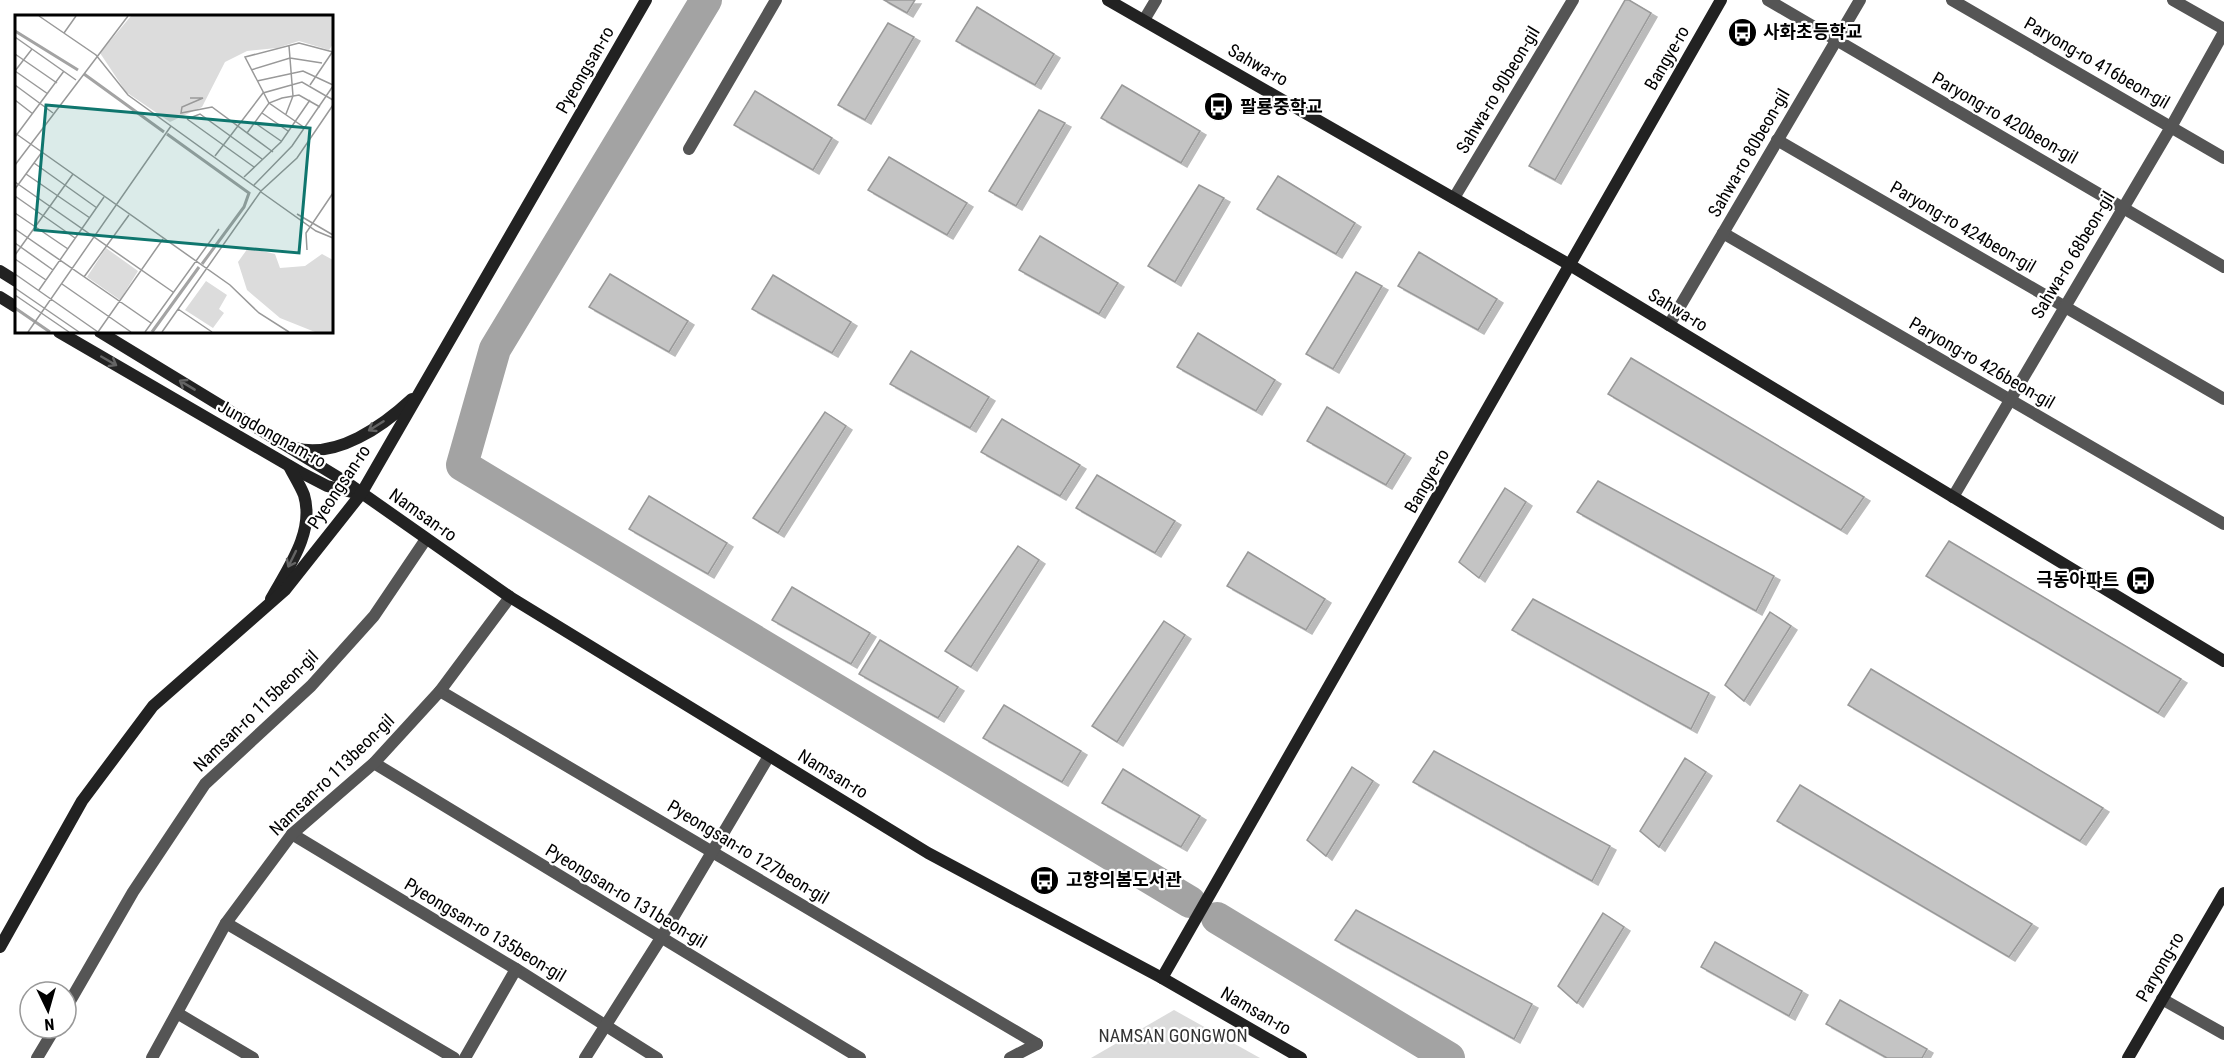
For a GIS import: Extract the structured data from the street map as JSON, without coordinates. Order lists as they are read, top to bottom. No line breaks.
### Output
{"streets":{"main road":["Bangye-ro","Sahwa-ro","Pyeongsan-ro","Jungdongnam-ro","Namsan-ro","Paryong-ro"],"street":["Paryong-ro 416beon-gil","Sahwa-ro 90beon-gil","Paryong-ro 420beon-gil","Sahwa-ro 80beon-gil","Paryong-ro 424beon-gil","Sahwa-ro 68beon-gil","Paryong-ro 426beon-gil","Namsan-ro 115beon-gil","Namsan-ro 113beon-gil","Pyeongsan-ro 127beon-gil","Pyeongsan-ro 131beon-gil","Pyeongsan-ro 135beon-gil"]},"crossings":[["Bangye-ro","Sahwa-ro"],["Bangye-ro","Namsan-ro"],["Paryong-ro 416beon-gil","Sahwa-ro 68beon-gil"],["Sahwa-ro","Sahwa-ro 90beon-gil"],["Sahwa-ro","Sahwa-ro 80beon-gil"],["Sahwa-ro","Sahwa-ro 68beon-gil"],["Pyeongsan-ro","Jungdongnam-ro"],["Pyeongsan-ro","Namsan-ro"],["Paryong-ro 420beon-gil","Sahwa-ro 80beon-gil"],["Paryong-ro 420beon-gil","Sahwa-ro 68beon-gil"],["Sahwa-ro 80beon-gil","Paryong-ro 424beon-gil"],["Sahwa-ro 80beon-gil","Paryong-ro 426beon-gil"],["Paryong-ro 424beon-gil","Sahwa-ro 68beon-gil"],["Sahwa-ro 68beon-gil","Paryong-ro 426beon-gil"],["Jungdongnam-ro","Namsan-ro"],["Namsan-ro","Namsan-ro 115beon-gil"],["Namsan-ro","Namsan-ro 113beon-gil"],["Namsan-ro 113beon-gil","Pyeongsan-ro 127beon-gil"],["Namsan-ro 113beon-gil","Pyeongsan-ro 131beon-gil"],["Namsan-ro 113beon-gil","Pyeongsan-ro 135beon-gil"]],"parks":["NAMSAN GONGWON"],"places":{"bus stop":["사화초등학교","팔룡중학교","극동아파트","고향의봄도서관"]},"north":"bottom"}
